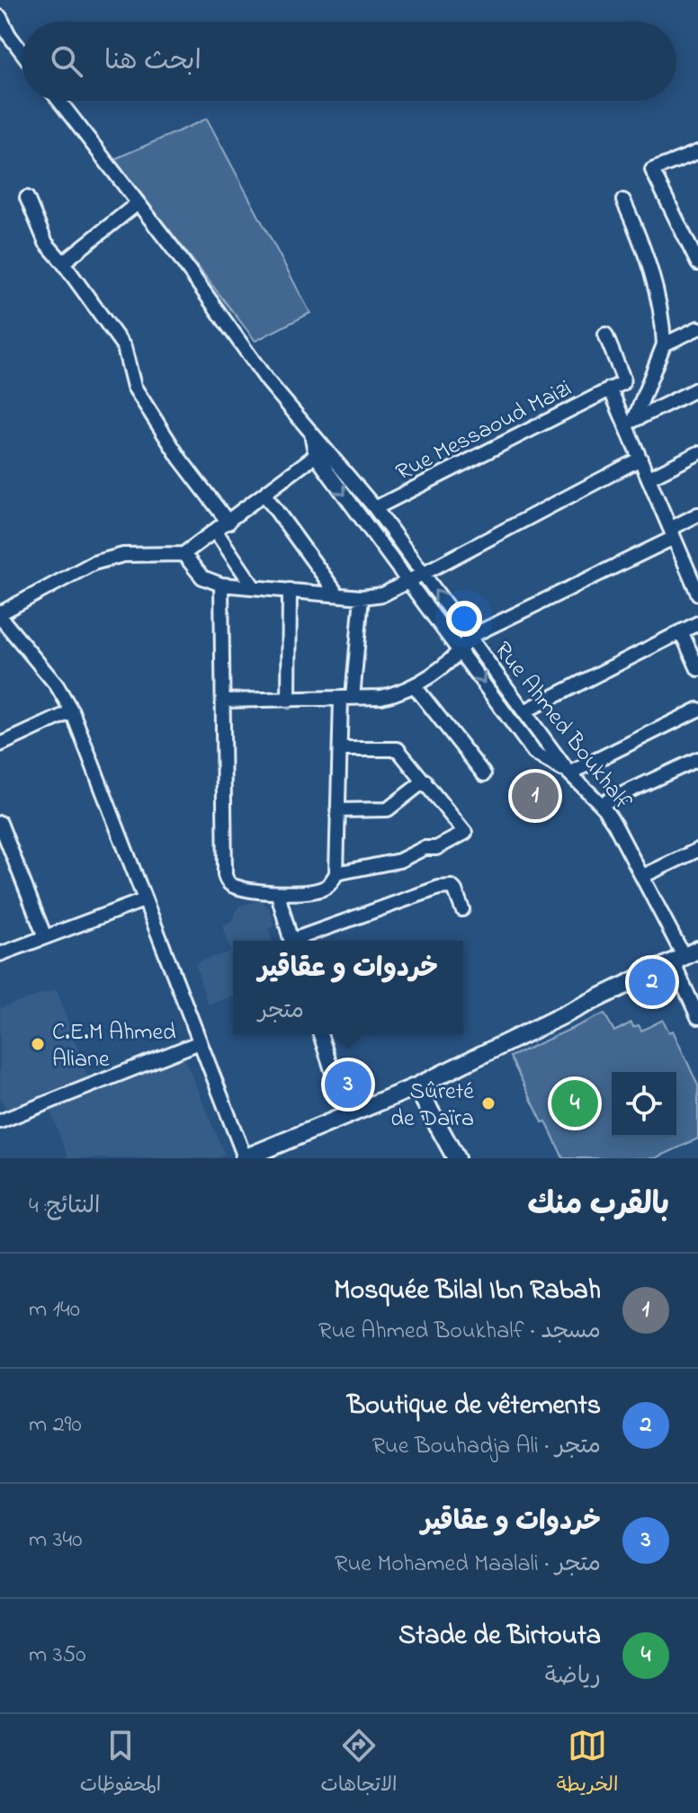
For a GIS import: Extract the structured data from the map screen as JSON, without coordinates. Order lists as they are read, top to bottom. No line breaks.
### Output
{"streets":{"street":["Rue Messaoud Maizi","Rue Ahmed Boukhalf"]},"crossings":[["Rue Messaoud Maizi","Rue Ahmed Boukhalf"]],"places":["C.E.M Ahmed Aliane","Sûreté de Daïra"],"page":{"search":"ابحث هنا","pins":["1","2","3","4"],"popup":["خردوات و عقاقير","متجر"],"heading":["بالقرب منك","النتائج: 4"],"list":[{"mark":"1","name":"Mosquée Bilal Ibn Rabah","note":"مسجد · Rue Ahmed Boukhalf","value":"140 m"},{"mark":"2","name":"Boutique de vêtements","note":"متجر · Rue Bouhadja Ali","value":"290 m"},{"mark":"3","name":"خردوات و عقاقير","note":"متجر · Rue Mohamed Maalali","value":"340 m"},{"mark":"4","name":"Stade de Birtouta","note":"رياضة","value":"350 m"}],"nav":["الخريطة","الاتجاهات","المحفوظات"]}}
